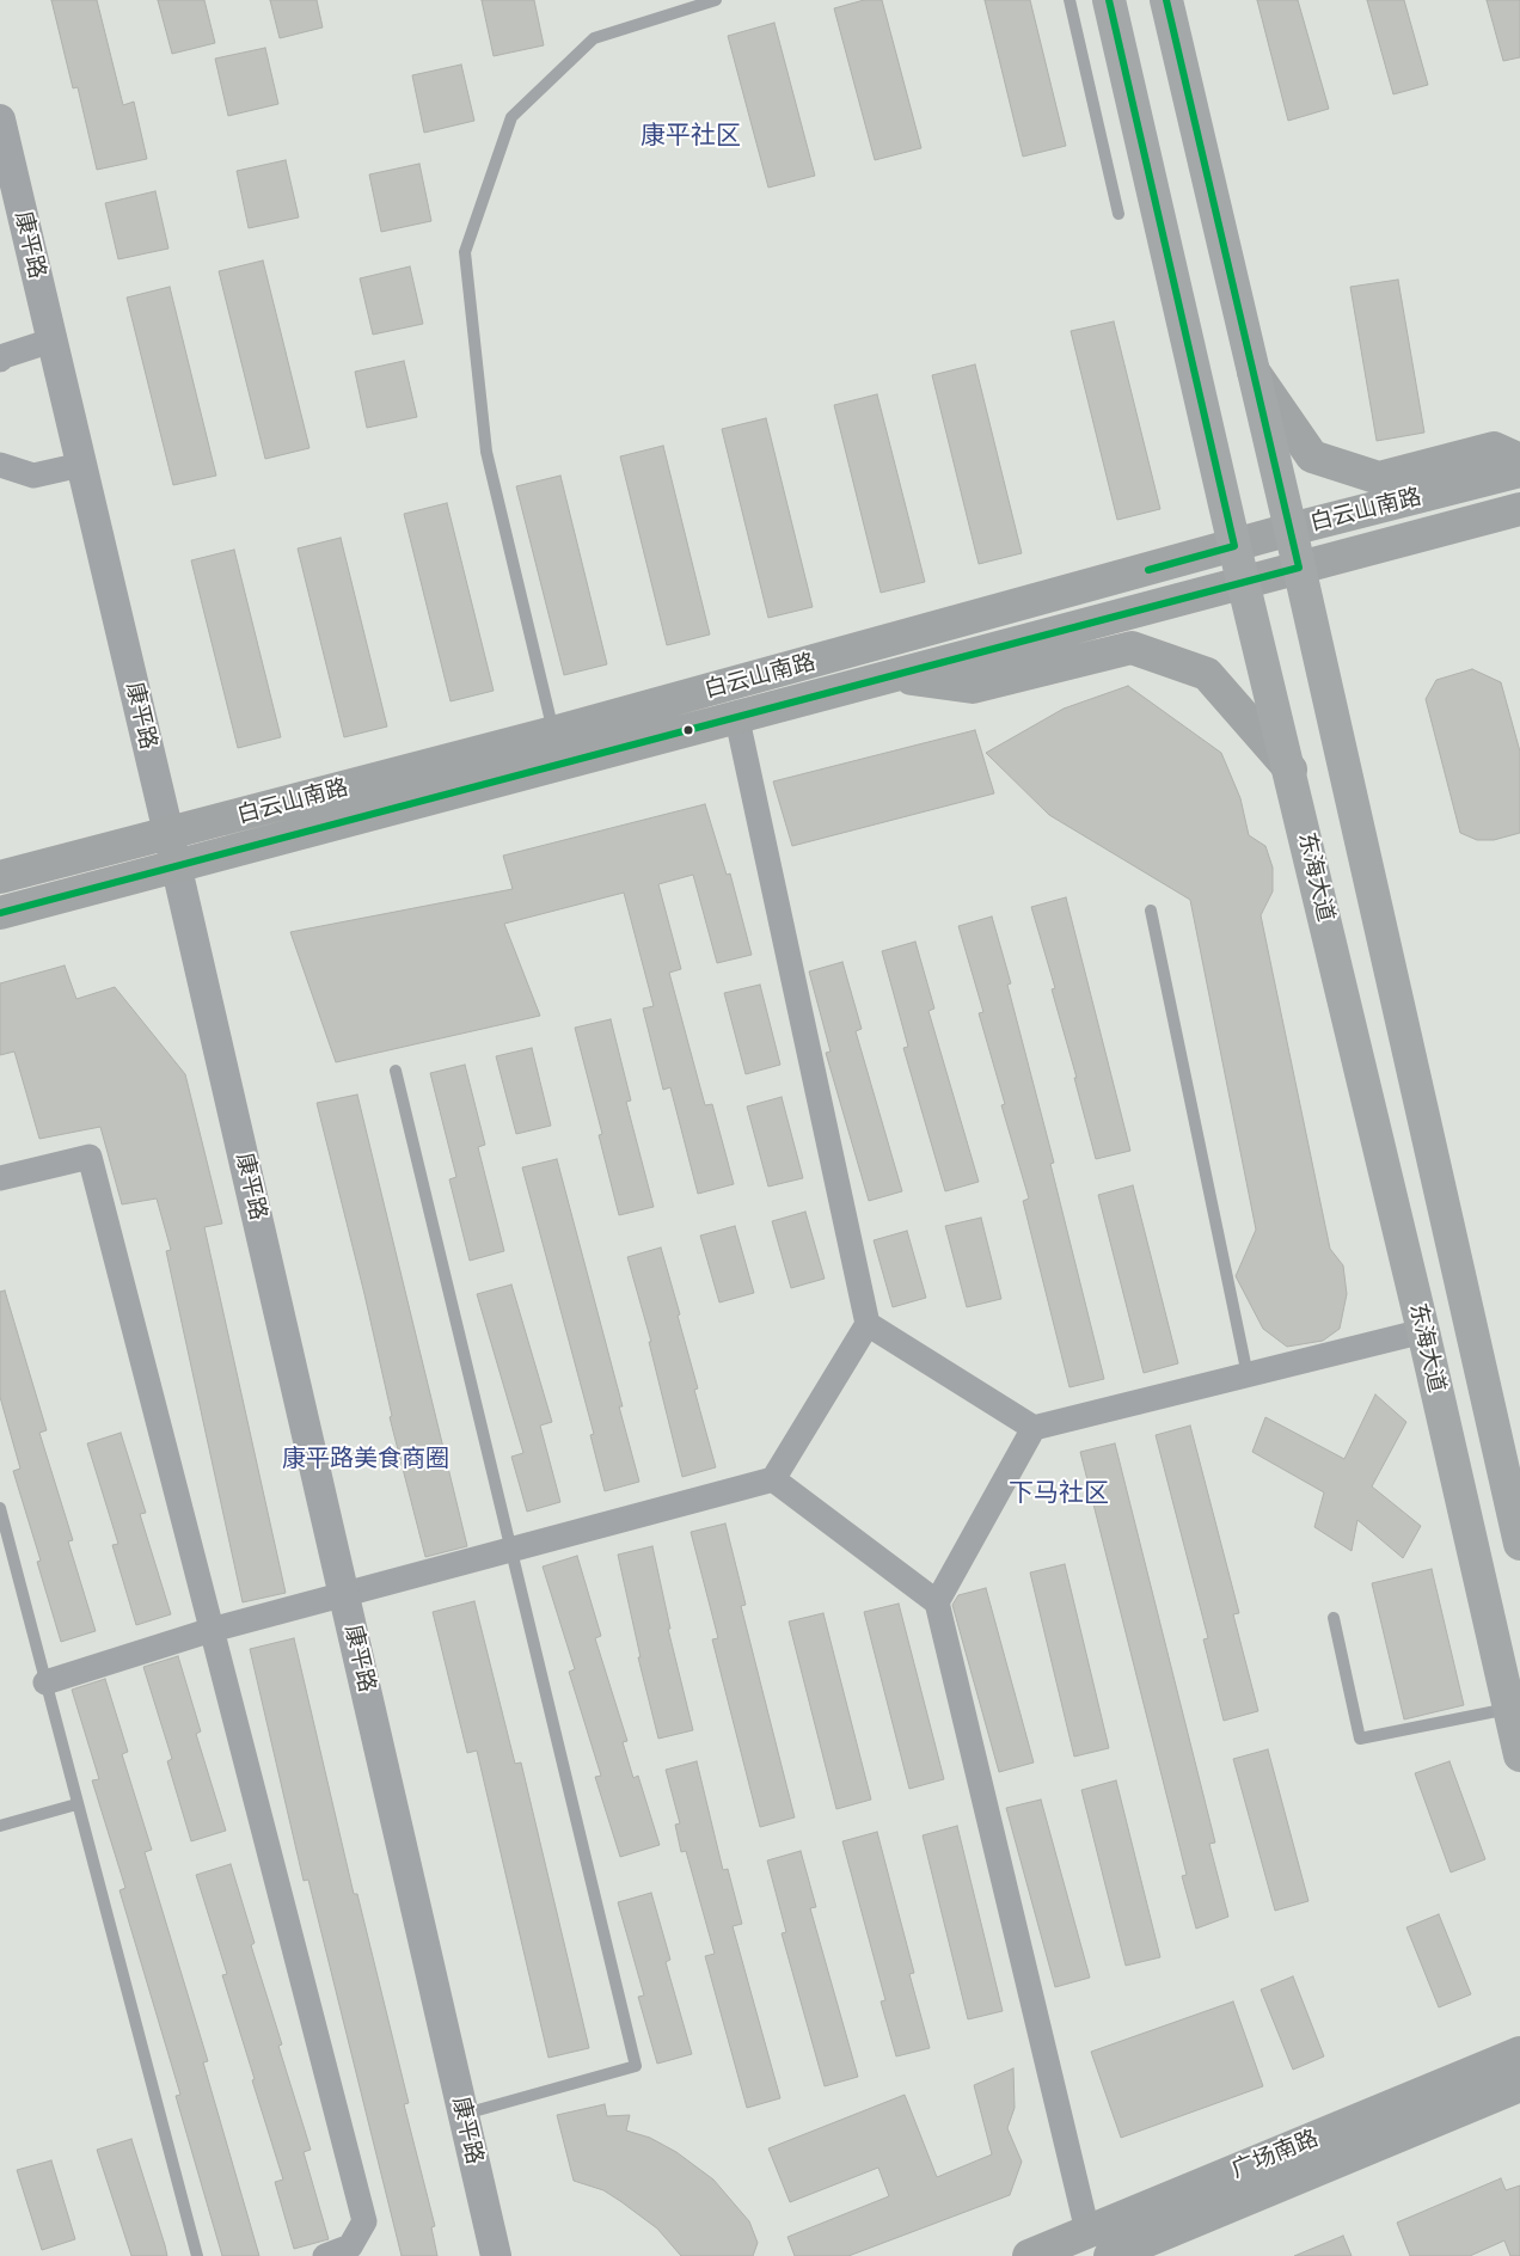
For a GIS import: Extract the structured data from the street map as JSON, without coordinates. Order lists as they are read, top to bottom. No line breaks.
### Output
{"streets":{"main road":["白云山南路","东海大道","广场南路"],"street":["康平路"]},"crossings":[["康平路","白云山南路"],["白云山南路","东海大道"]],"districts":["康平社区","康平路美食商圈","下马社区"]}
